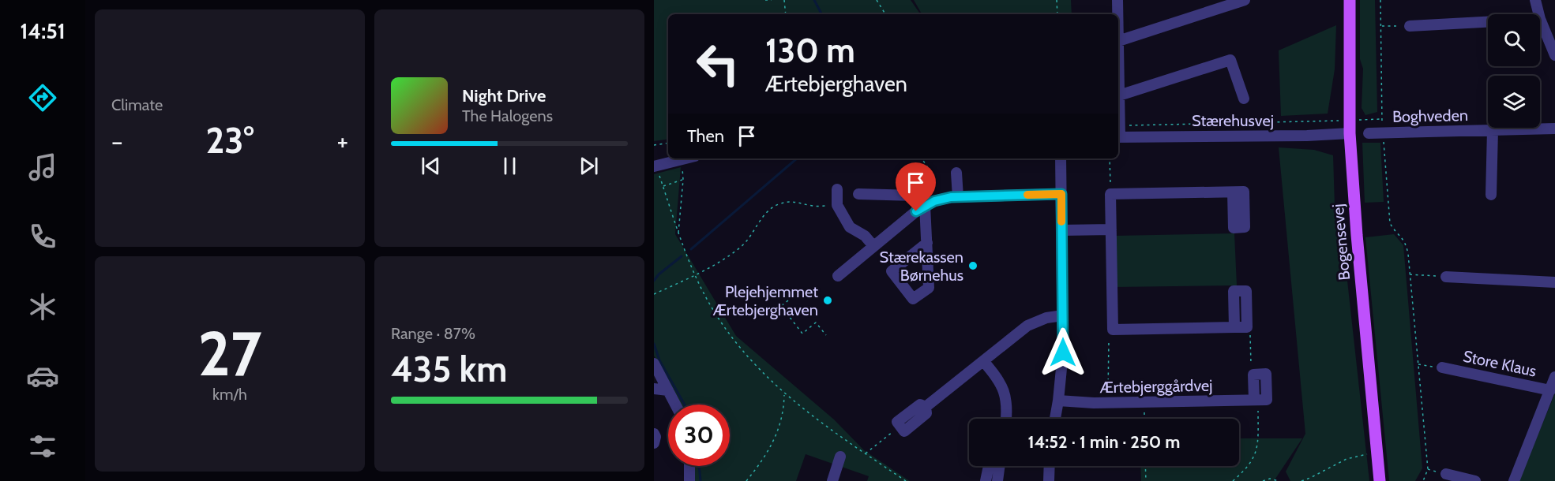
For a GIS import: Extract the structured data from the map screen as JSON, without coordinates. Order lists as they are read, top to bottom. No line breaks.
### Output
{"streets":{"main road":["Bogensevej"],"street":["Boghveden","Stærehusvej","Store Klaus","Ærtebjerggårdvej"]},"crossings":[["Stærehusvej","Bogensevej"]],"places":["Stærekassen Børnehus","Plejehjemmet Ærtebjerghaven"],"page":{"tabs":"14:51","tile":["Climate",["27","km/h"],["Range · 87%","435 km"]],"turn":["130 m","Ærtebjerghaven"],"song":["Night Drive","The Halogens"],"then":"Then","heat":["−","23°","+"],"limit":"30","trip":"14:52 · 1 min · 250 m"}}
